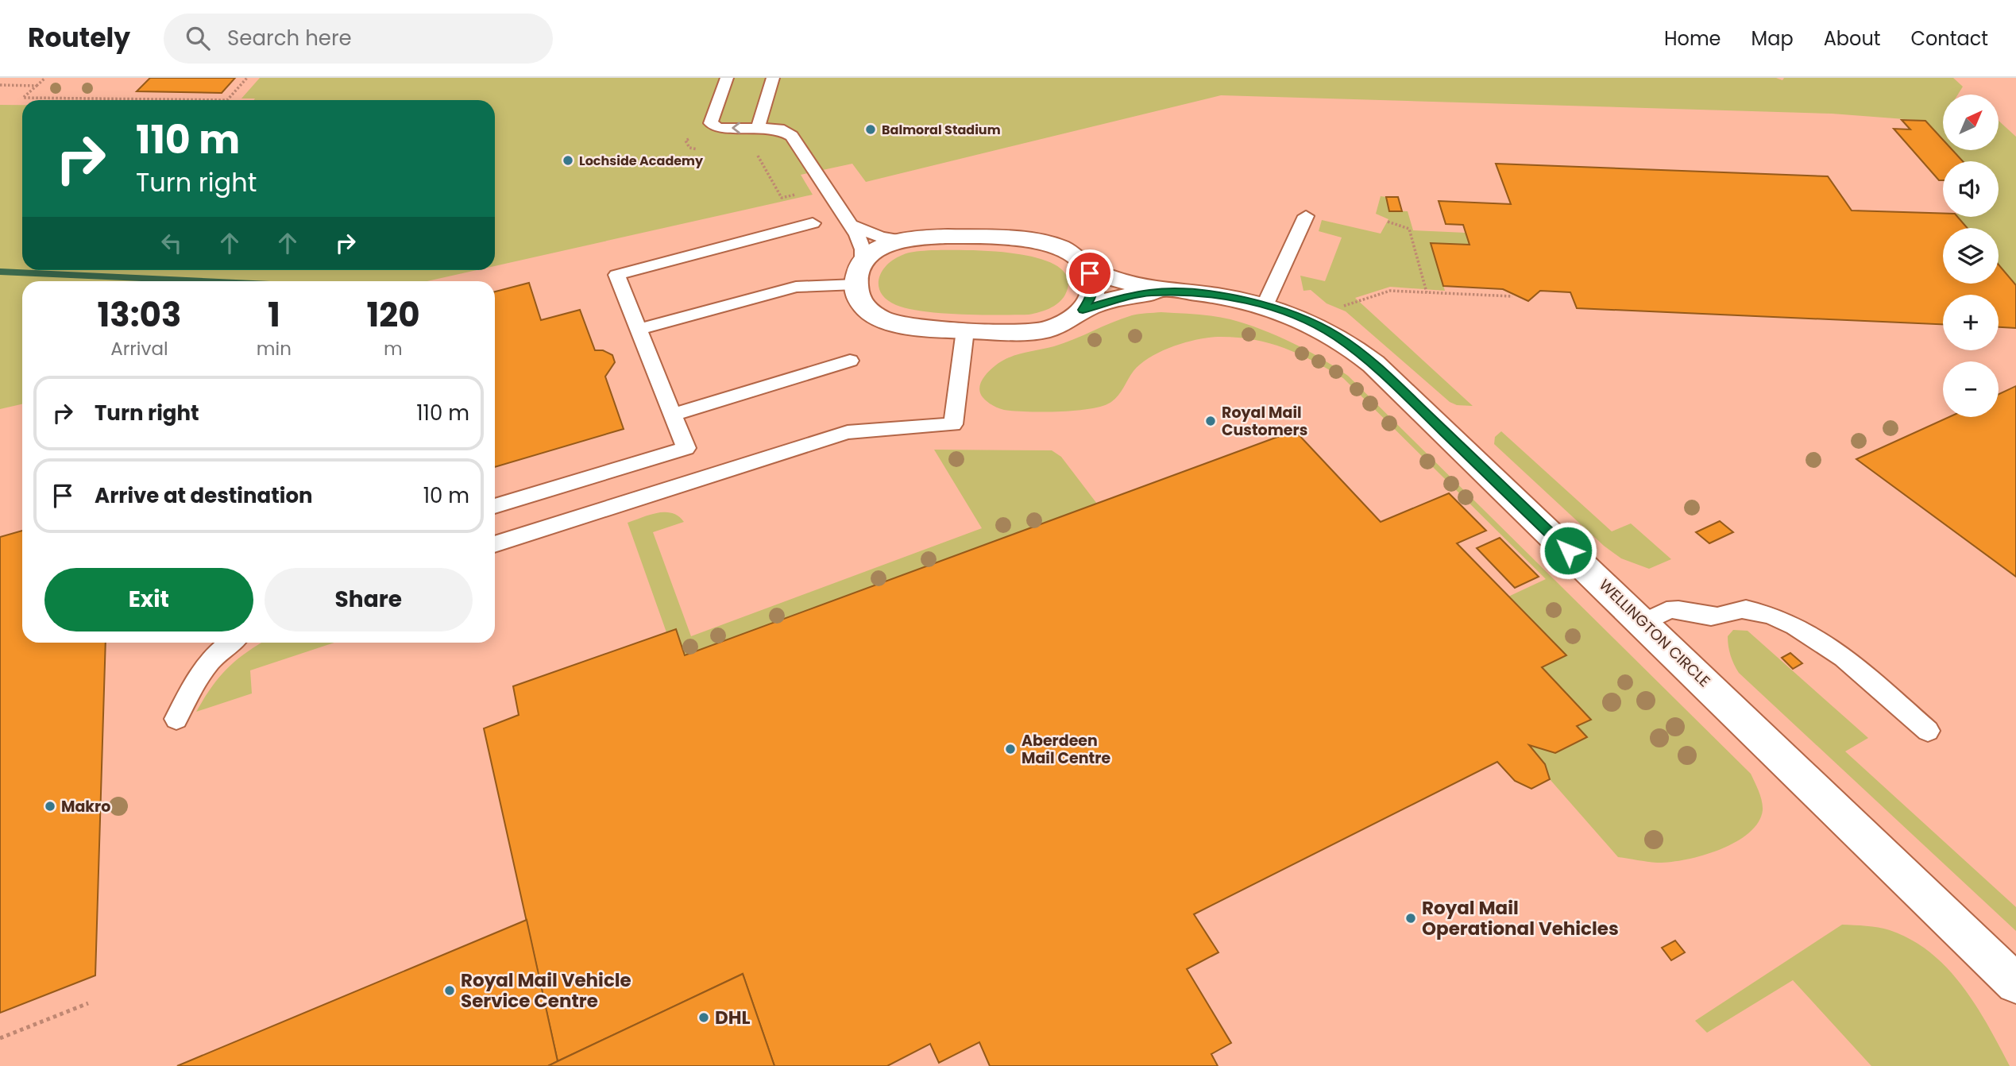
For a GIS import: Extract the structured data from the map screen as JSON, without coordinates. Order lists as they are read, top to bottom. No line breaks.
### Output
{"streets":{"street":["WELLINGTON CIRCLE"]},"places":["Balmoral Stadium","Lochside Academy","Royal Mail Customers","Aberdeen Mail Centre","Makro","Royal Mail Operational Vehicles","Royal Mail Vehicle Service Centre","DHL"],"north":"top right","page":{"header":"Routely","search":"Search here","nav":["Home","Map","About","Contact"],"map_buttons":["+","−"],"turn":["110 m","Turn right"],"eta":["13:03","Arrival","1","min","120","m"],"list":[{"name":"Turn right","value":"110 m"},{"name":"Arrive at destination","value":"10 m"}],"buttons":["Exit","Share"]}}
